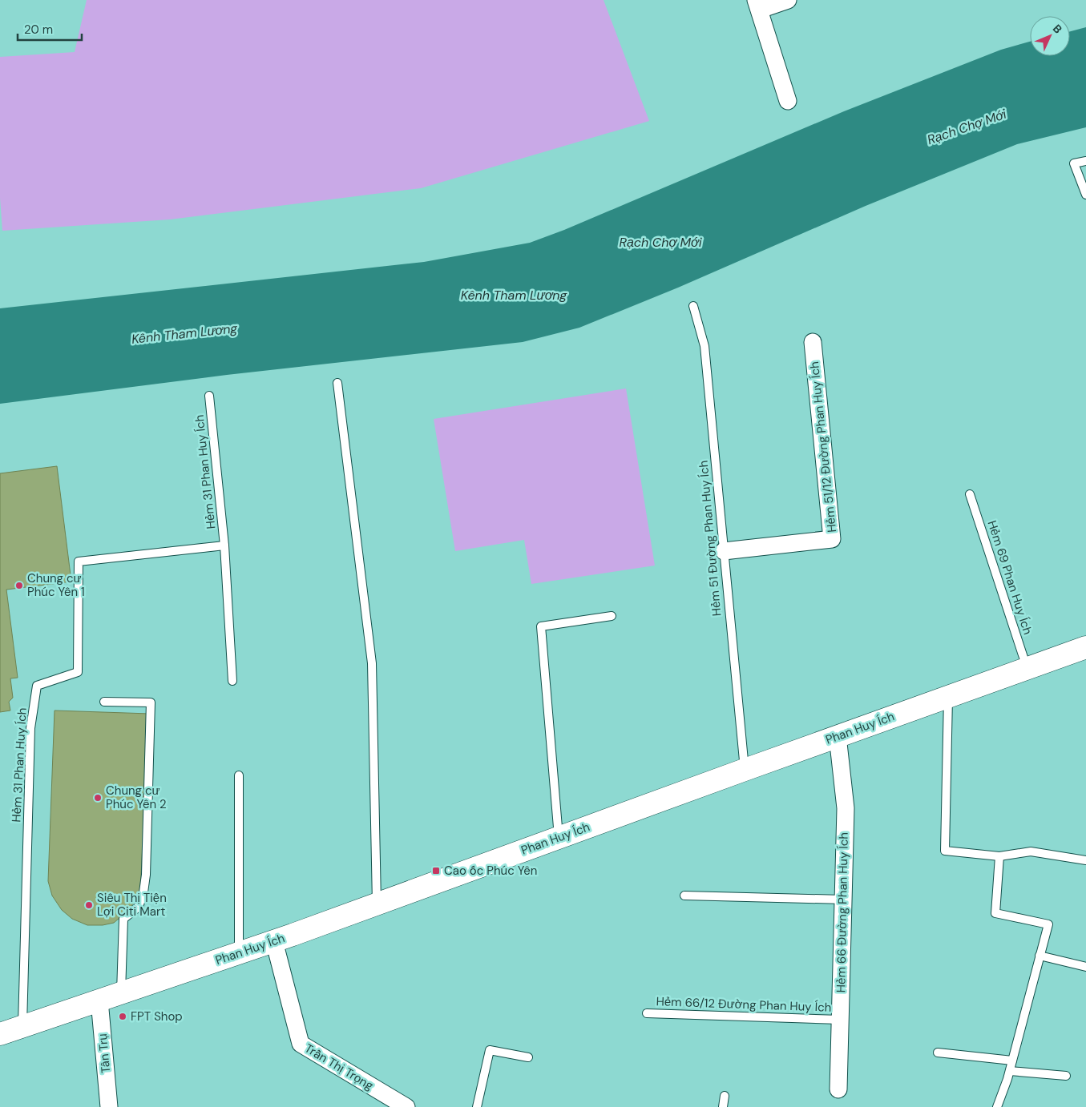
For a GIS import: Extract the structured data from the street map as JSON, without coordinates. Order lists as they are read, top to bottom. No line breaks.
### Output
{"streets":{"main road":["Phan Huy Ích"],"street":["Hẻm 51/12 Đường Phan Huy Ích","Hẻm 66 Đường Phan Huy Ích","Tân Trụ","Trần Thị Trọng"],"lane":["Hẻm 31 Phan Huy Ích","Hẻm 51 Đường Phan Huy Ích","Hẻm 69 Phan Huy Ích","Hẻm 66/12 Đường Phan Huy Ích"]},"crossings":[["Hẻm 51/12 Đường Phan Huy Ích","Hẻm 51 Đường Phan Huy Ích"],["Hẻm 31 Phan Huy Ích","Phan Huy Ích"],["Hẻm 51 Đường Phan Huy Ích","Phan Huy Ích"],["Hẻm 69 Phan Huy Ích","Phan Huy Ích"],["Phan Huy Ích","Hẻm 66 Đường Phan Huy Ích"],["Phan Huy Ích","Tân Trụ"],["Phan Huy Ích","Trần Thị Trọng"],["Hẻm 66 Đường Phan Huy Ích","Hẻm 66/12 Đường Phan Huy Ích"]],"water":["Rạch Chợ Mới","Kênh Tham Lương"],"places":{"other":["Chung cư Phúc Yên 1","Chung cư Phúc Yên 2","Siêu Thị Tiện Lợi Citi Mart","FPT Shop"],"transit":["Cao ốc Phúc Yên"]},"scale_bar":"20 m","north":"top right"}
